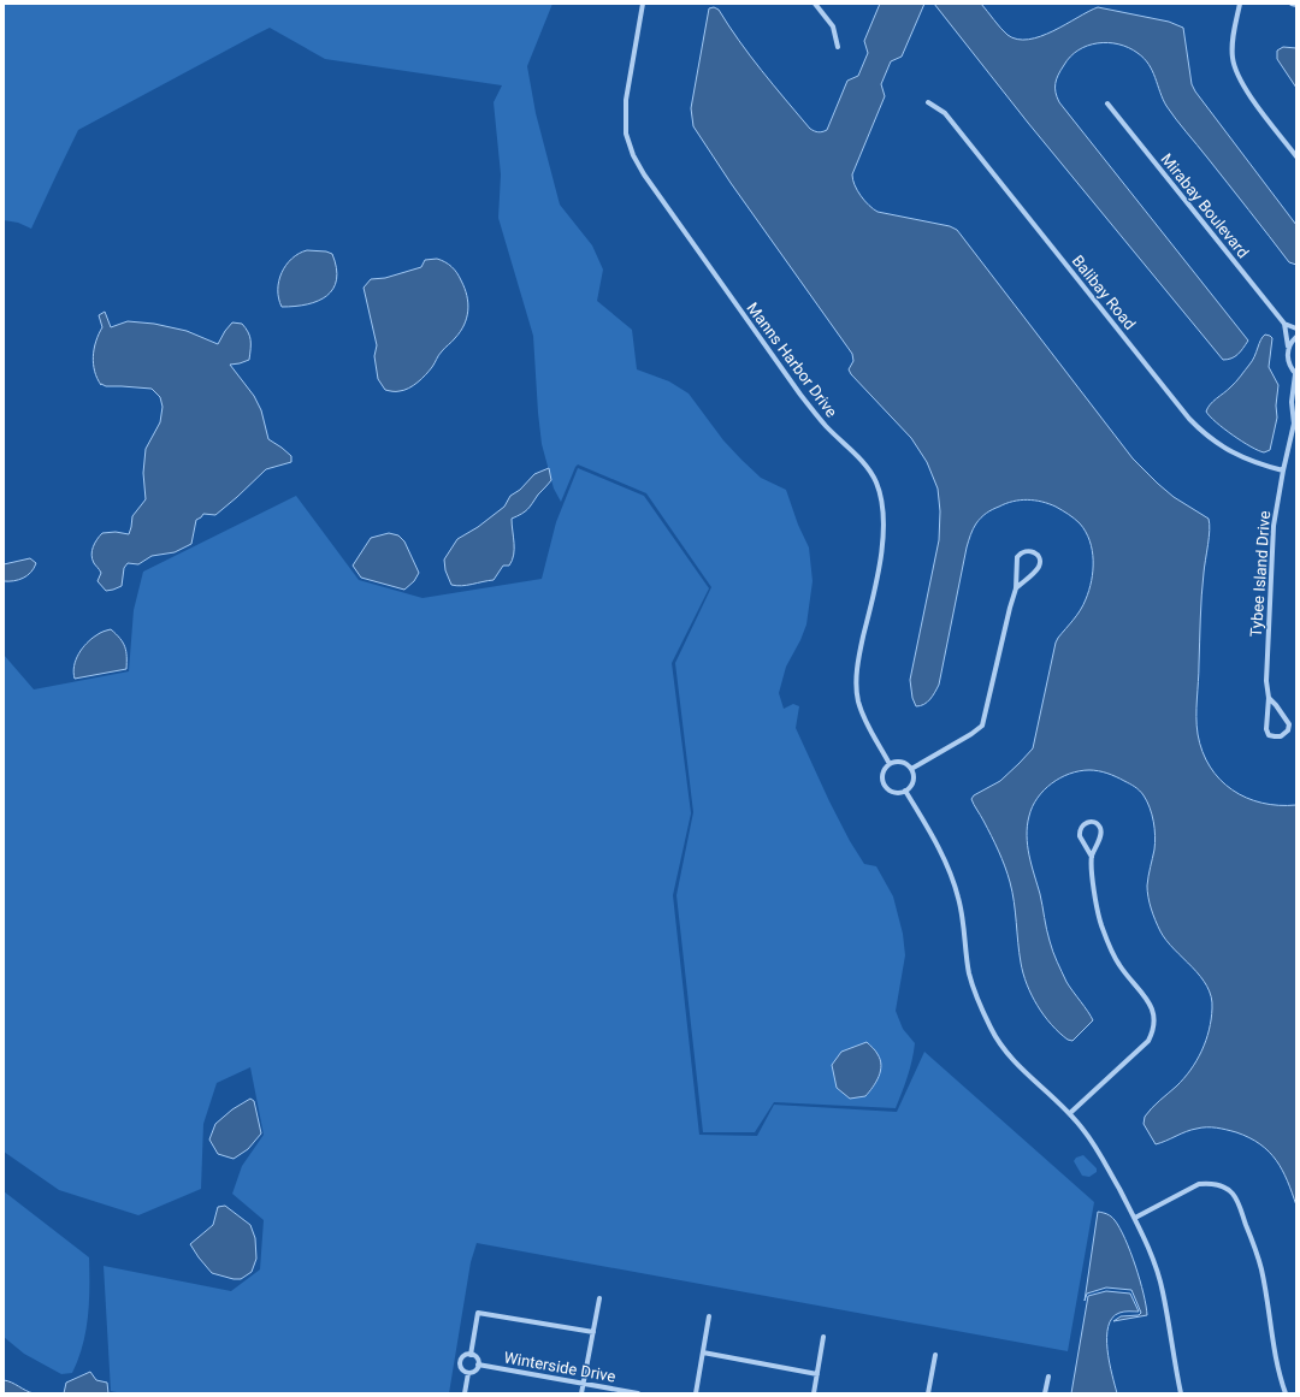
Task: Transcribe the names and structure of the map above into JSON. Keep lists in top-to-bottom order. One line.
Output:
{"streets":{"street":["Mirabay Boulevard","Balibay Road","Manns Harbor Drive","Tybee Island Drive","Winterside Drive"]},"crossings":[["Balibay Road","Tybee Island Drive"]]}
